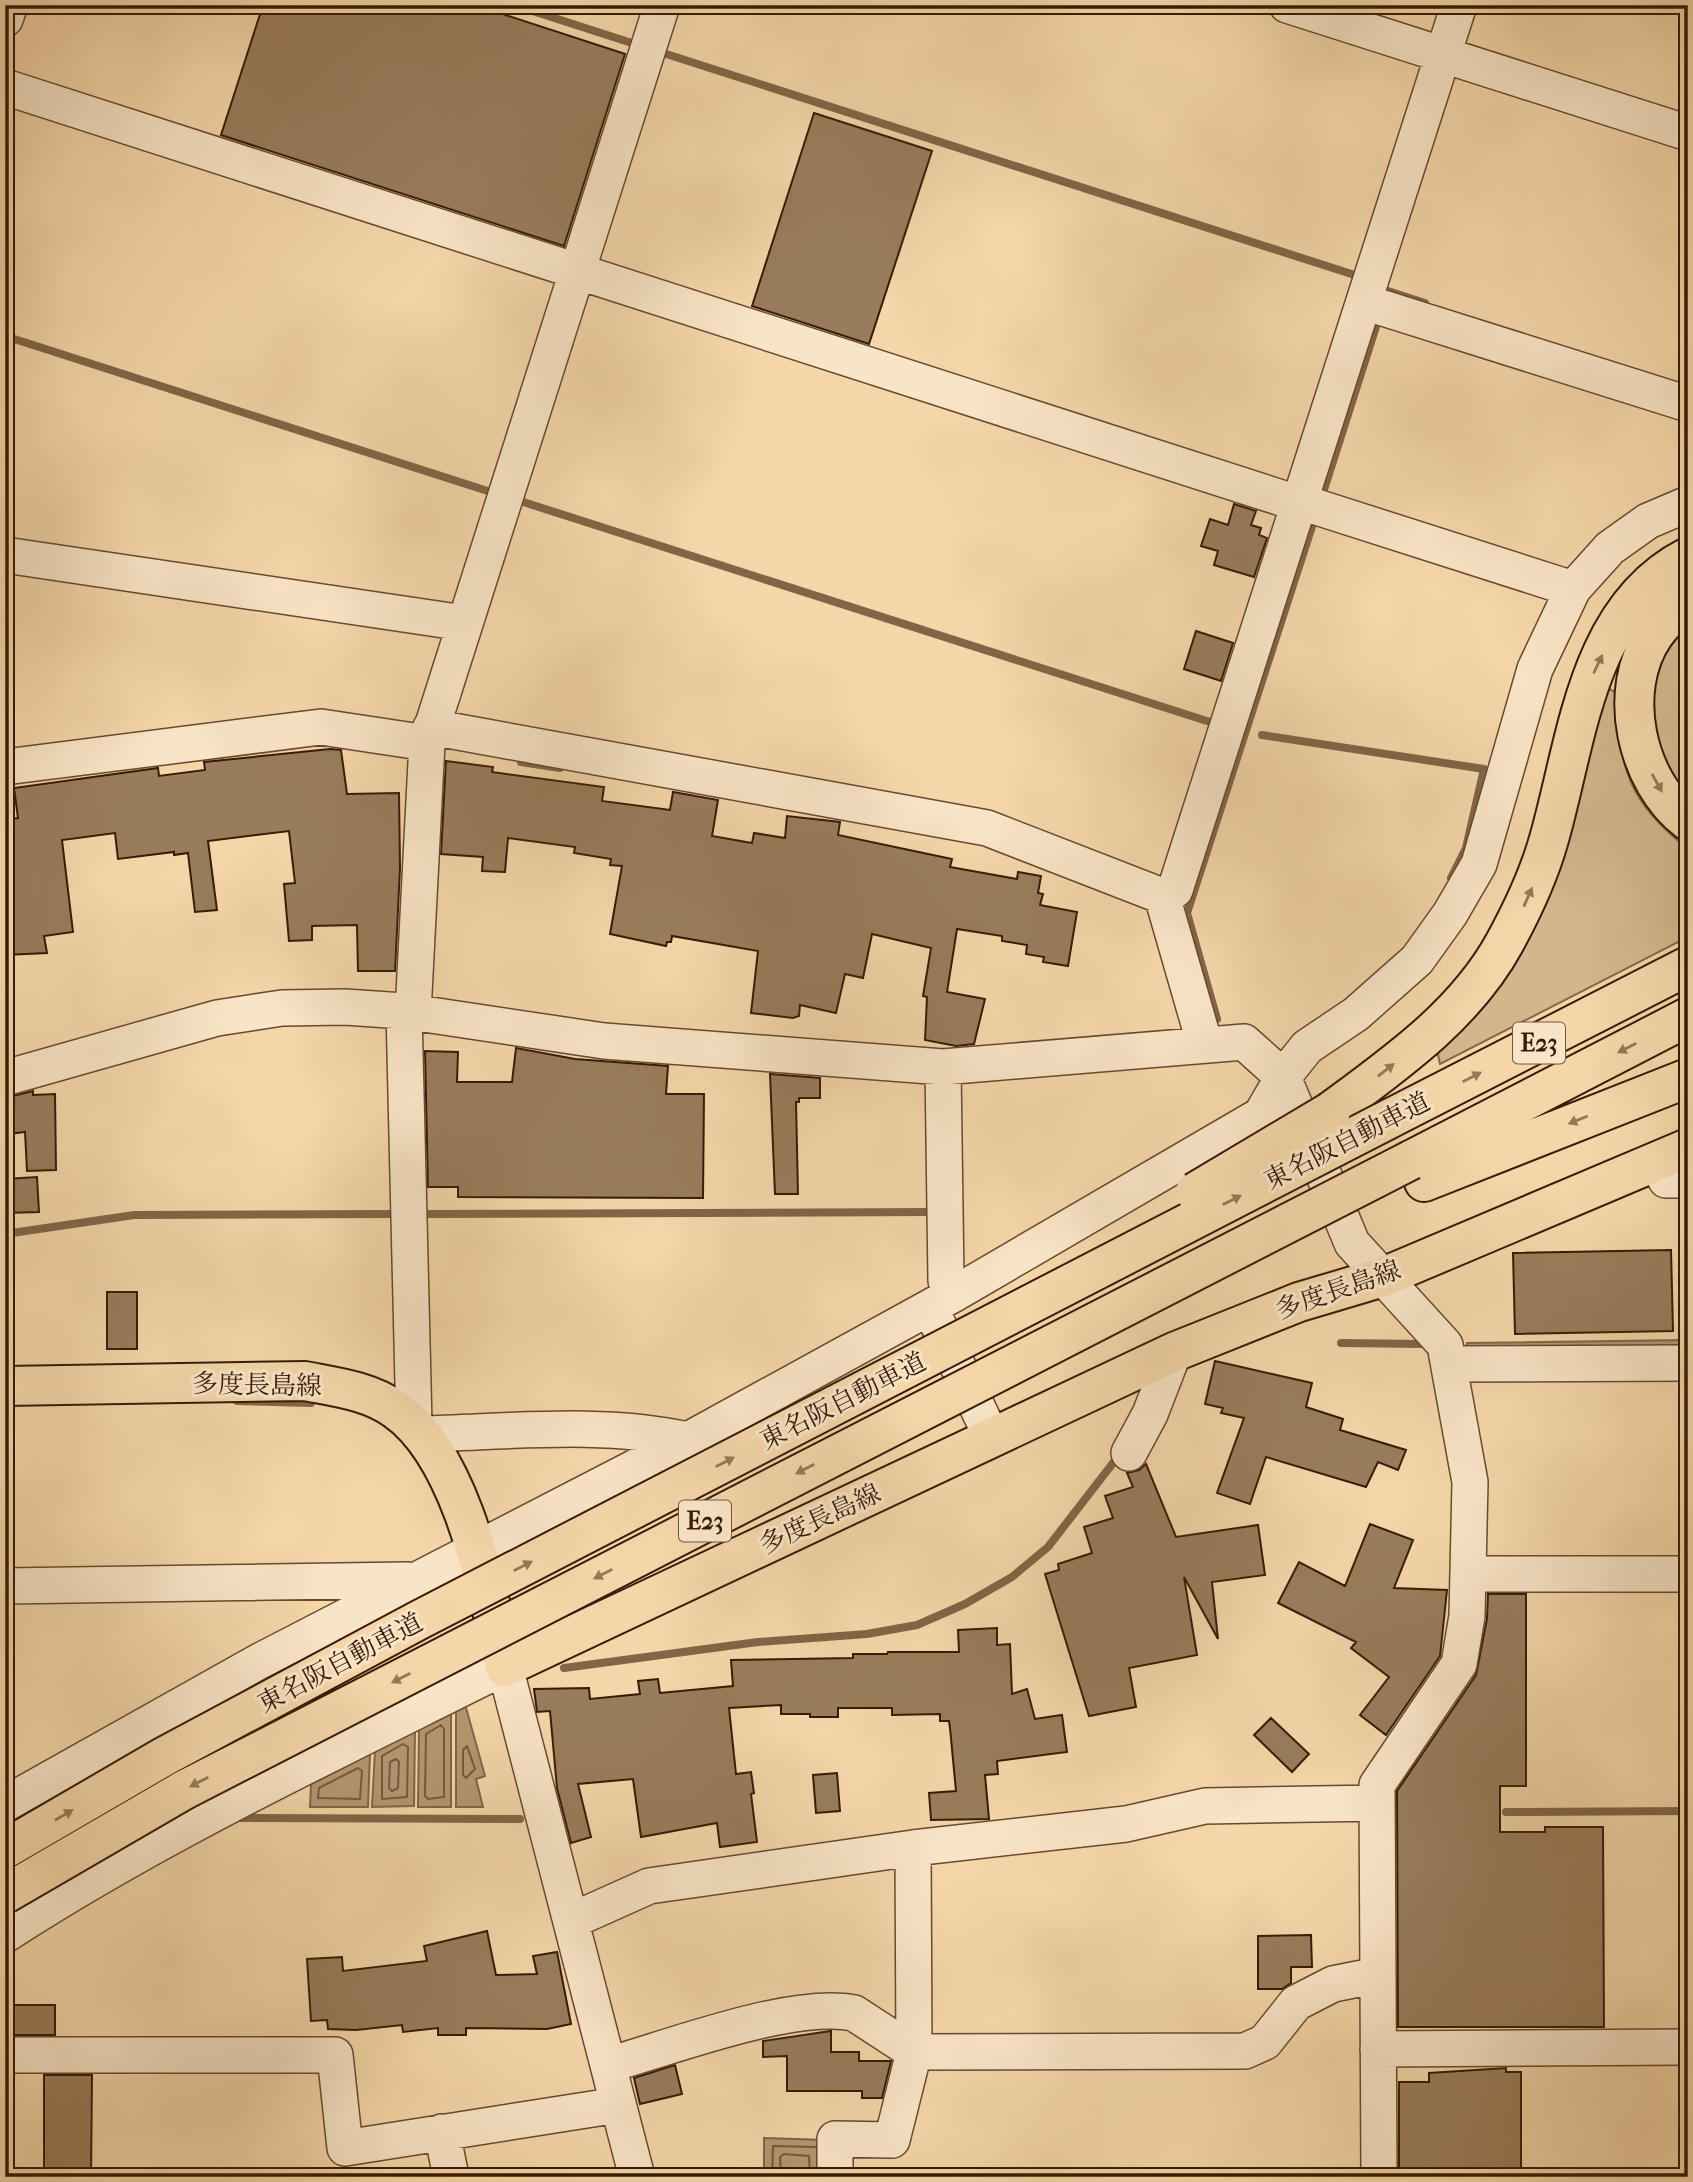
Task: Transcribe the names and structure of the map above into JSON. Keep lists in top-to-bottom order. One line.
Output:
{"streets":{"main road":["E23","東名阪自動車道","多度長島線"]}}
